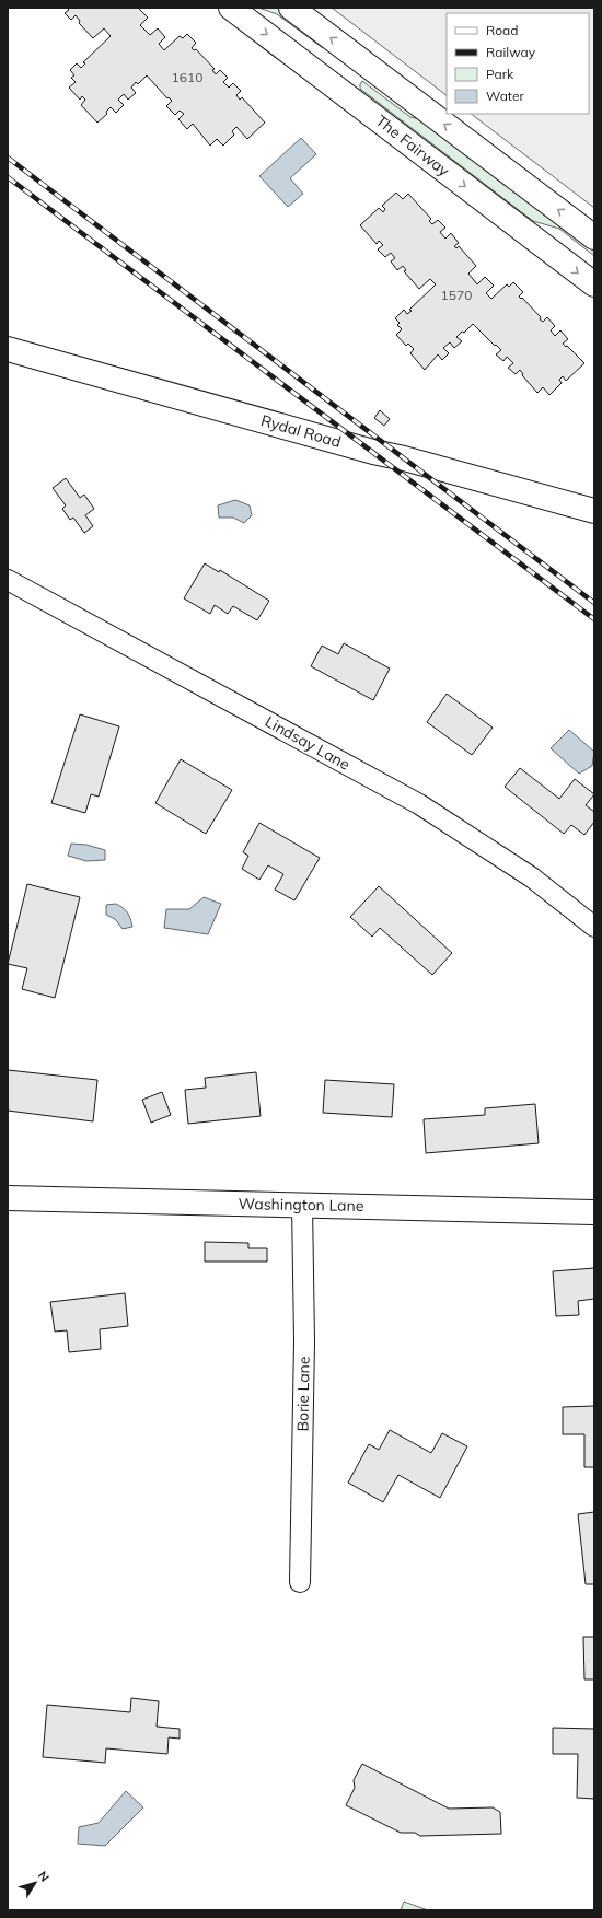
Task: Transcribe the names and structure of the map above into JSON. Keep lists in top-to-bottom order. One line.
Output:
{"streets":{"main road":["The Fairway","Rydal Road","Washington Lane"],"street":["Lindsay Lane","Borie Lane"]},"crossings":[["Washington Lane","Borie Lane"]],"house_numbers":["1610","1570"],"legend":["Road","Railway","Park","Water"],"north":"top right"}
